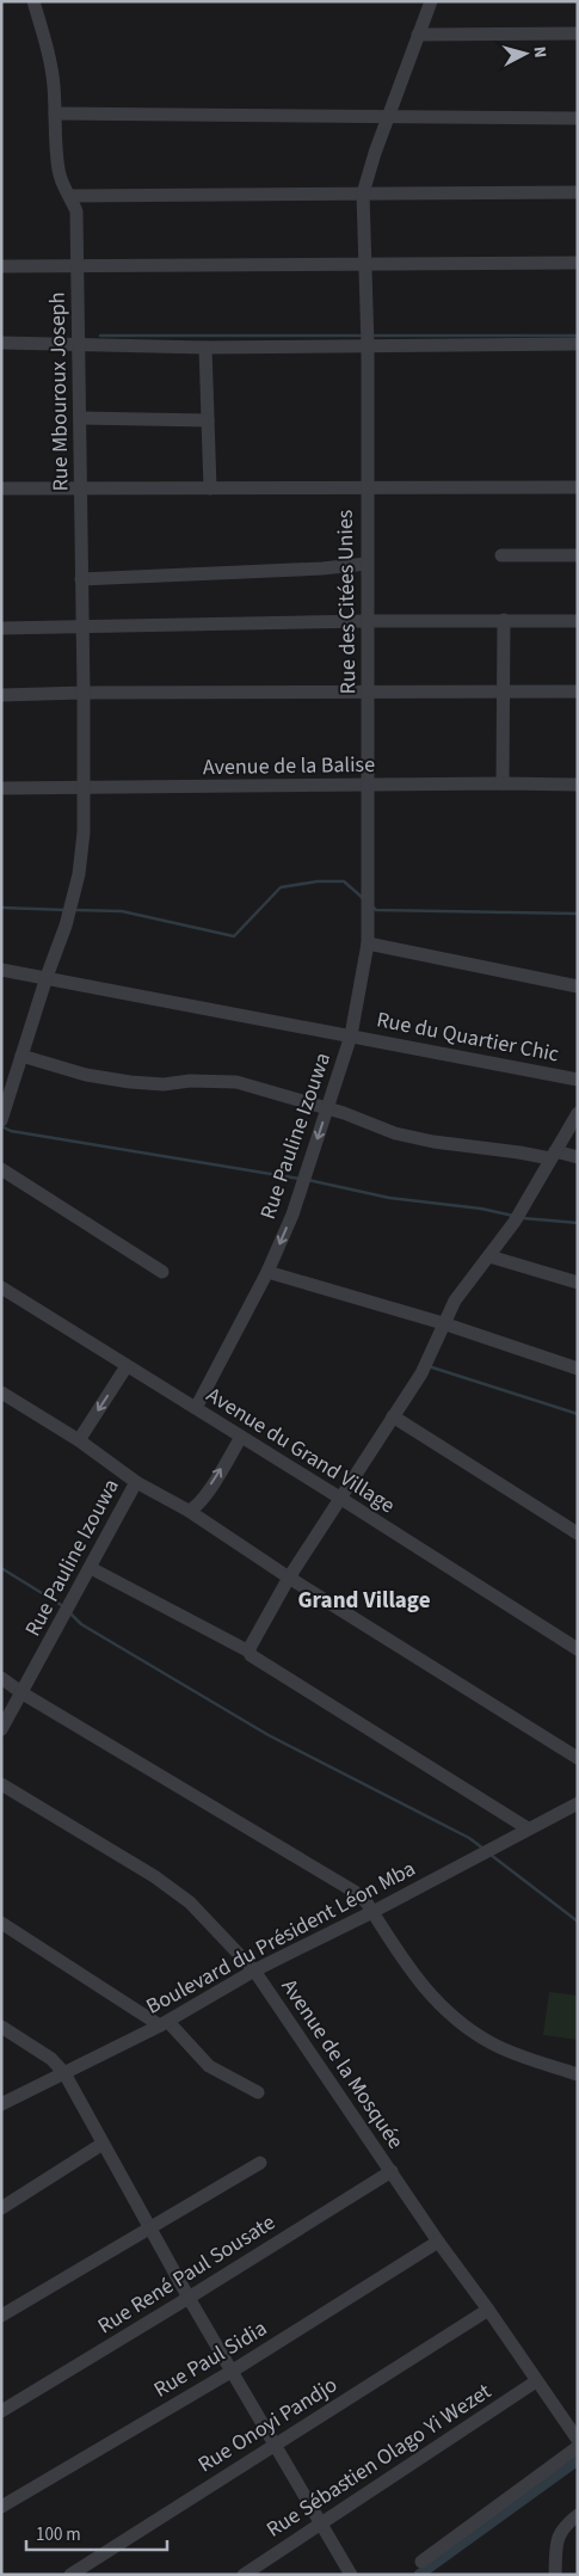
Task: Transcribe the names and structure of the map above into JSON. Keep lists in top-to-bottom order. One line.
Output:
{"streets":{"street":["Rue Mbouroux Joseph","Rue des Citées Unies","Avenue de la Balise","Rue du Quartier Chic","Rue Pauline Izouwa","Avenue du Grand Village","Boulevard du Président Léon Mba","Avenue de la Mosquée","Rue René Paul Sousate","Rue Paul Sidia","Rue Onoyi Pandjo","Rue Sébastien Olago Yi Wezet"]},"crossings":[["Rue Mbouroux Joseph","Avenue de la Balise"],["Rue Mbouroux Joseph","Rue du Quartier Chic"],["Rue des Citées Unies","Avenue de la Balise"],["Rue des Citées Unies","Rue Pauline Izouwa"],["Rue du Quartier Chic","Rue Pauline Izouwa"],["Rue Pauline Izouwa","Avenue du Grand Village"],["Boulevard du Président Léon Mba","Avenue de la Mosquée"],["Avenue de la Mosquée","Rue René Paul Sousate"],["Avenue de la Mosquée","Rue Paul Sidia"],["Avenue de la Mosquée","Rue Onoyi Pandjo"],["Avenue de la Mosquée","Rue Sébastien Olago Yi Wezet"]],"districts":["Grand Village"],"scale_bar":"100 m","north":"right"}
